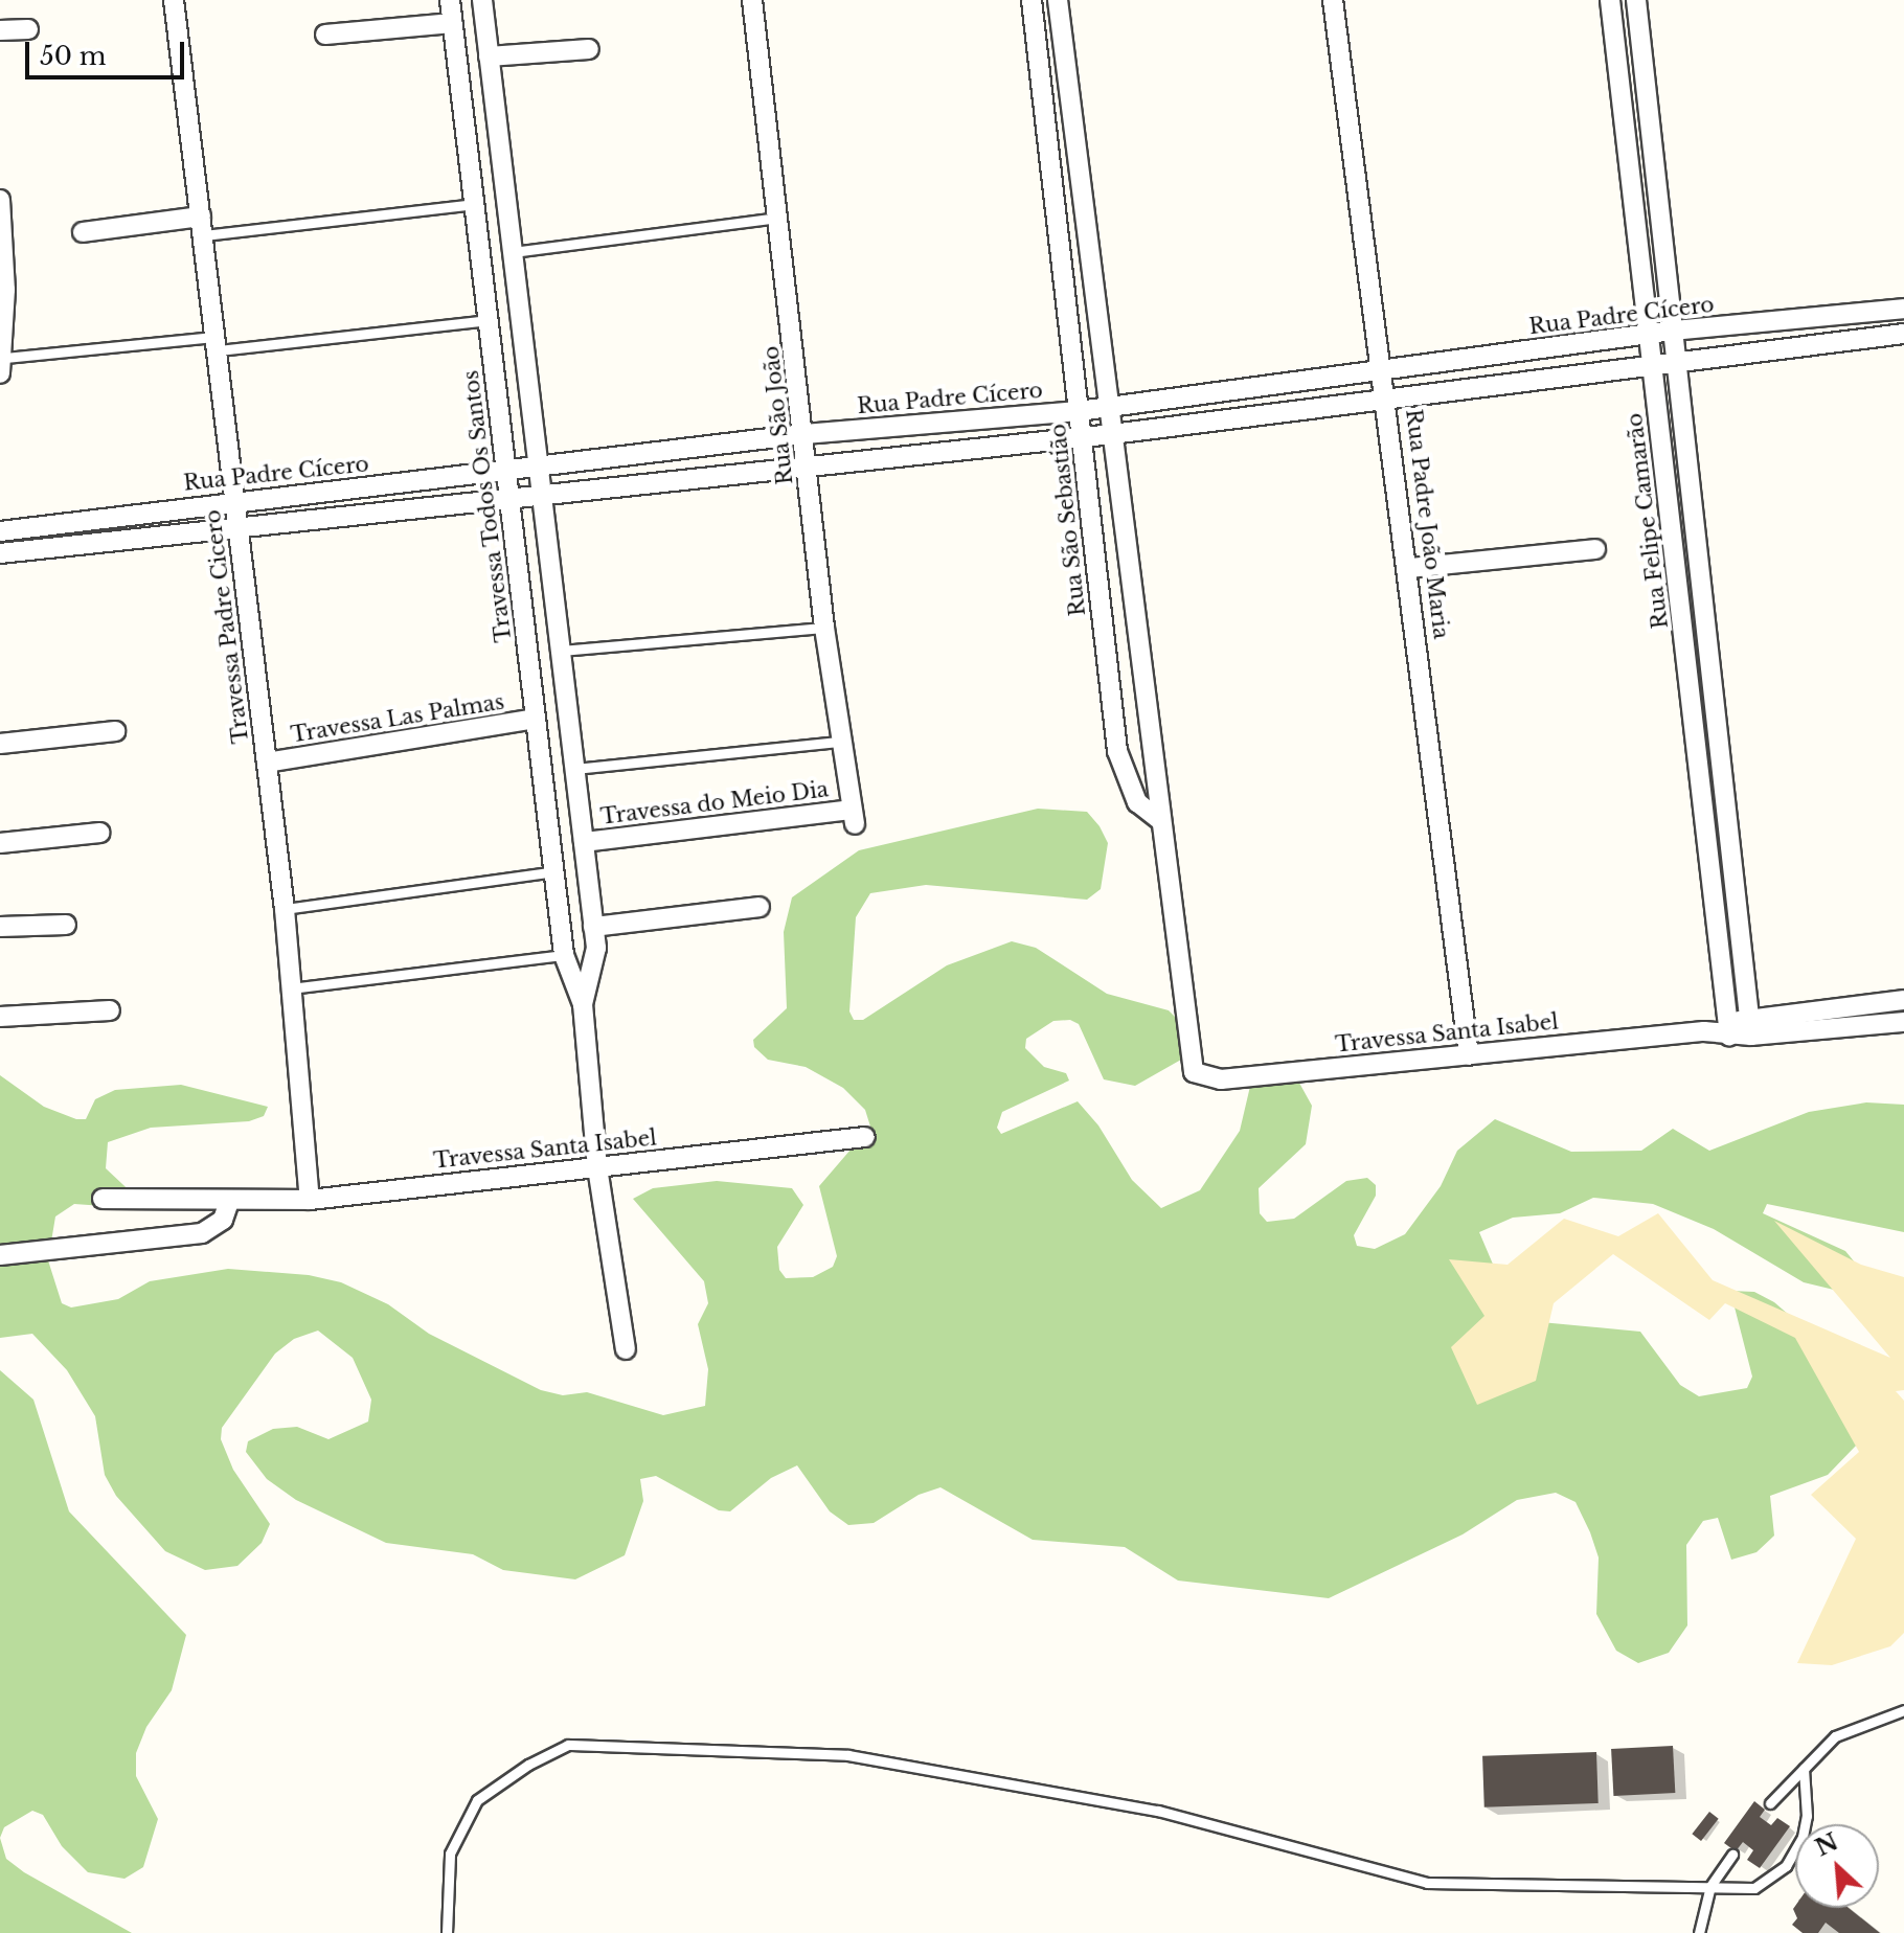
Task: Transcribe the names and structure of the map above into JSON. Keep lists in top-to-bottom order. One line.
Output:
{"streets":{"street":["Rua Padre Cícero","Rua São João","Travessa Todos Os Santos","Rua São Sebastião","Rua Felipe Camarão","Rua Padre João Maria","Travessa Padre Cicero","Travessa Las Palmas","Travessa do Meio Dia","Travessa Santa Isabel"]},"crossings":[["Rua Padre Cícero","Rua São João"],["Rua Padre Cícero","Travessa Todos Os Santos"],["Rua Padre Cícero","Rua São Sebastião"],["Rua Padre Cícero","Rua Felipe Camarão"],["Rua Padre Cícero","Rua Padre João Maria"],["Rua Padre Cícero","Travessa Padre Cicero"],["Rua São João","Travessa do Meio Dia"],["Travessa Todos Os Santos","Travessa Las Palmas"],["Travessa Todos Os Santos","Travessa do Meio Dia"],["Travessa Todos Os Santos","Travessa Santa Isabel"],["Rua São Sebastião","Travessa Santa Isabel"],["Rua Felipe Camarão","Travessa Santa Isabel"],["Rua Padre João Maria","Travessa Santa Isabel"],["Travessa Padre Cicero","Travessa Las Palmas"],["Travessa Padre Cicero","Travessa Santa Isabel"]],"scale_bar":"50 m","north":"top left"}
